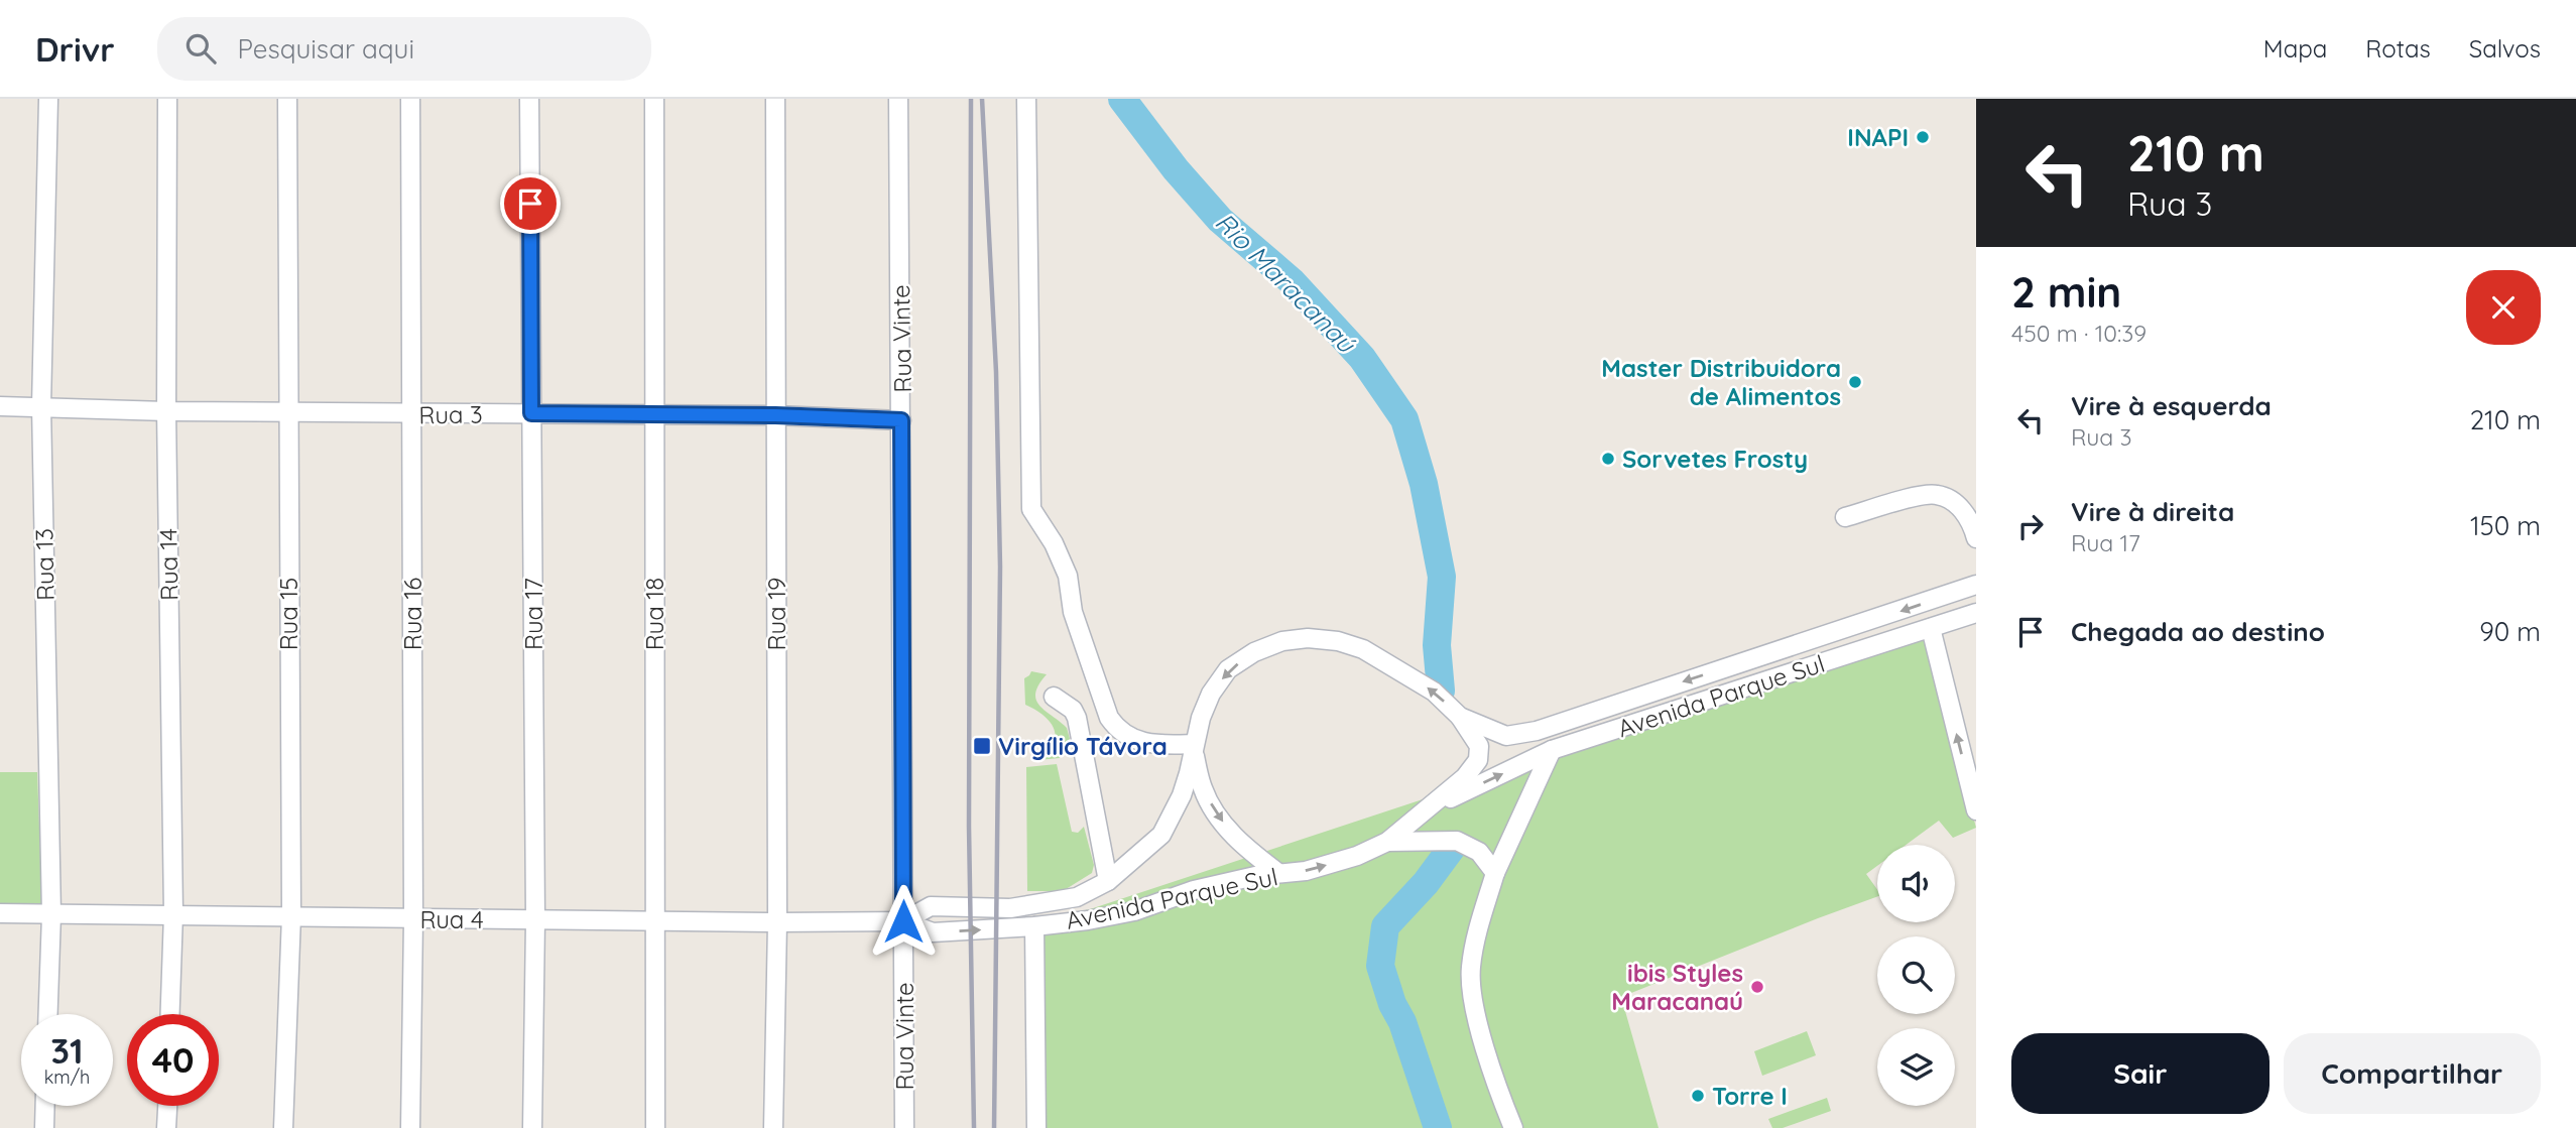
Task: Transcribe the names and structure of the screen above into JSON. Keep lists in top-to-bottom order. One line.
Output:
{"streets":{"street":["Rua Vinte","Rua 3","Rua 13","Rua 14","Rua 15","Rua 16","Rua 17","Rua 18","Rua 19","Avenida Parque Sul","Rua 4"]},"crossings":[["Rua Vinte","Rua 3"],["Rua Vinte","Avenida Parque Sul"],["Rua Vinte","Rua 4"],["Rua 3","Rua 13"],["Rua 3","Rua 14"],["Rua 3","Rua 15"],["Rua 3","Rua 16"],["Rua 3","Rua 17"],["Rua 3","Rua 18"],["Rua 3","Rua 19"],["Rua 13","Rua 4"],["Rua 14","Rua 4"],["Rua 15","Rua 4"],["Rua 16","Rua 4"],["Rua 17","Rua 4"],["Rua 18","Rua 4"],["Rua 19","Rua 4"],["Avenida Parque Sul","Rua 4"]],"water":["Rio Maracanaú"],"places":{"other":["INAPI","Master Distribuidora de Alimentos","Sorvetes Frosty","ibis Styles Maracanaú","Torre I"],"transit":["Virgílio Távora"]},"page":{"header":"Drivr","search":"Pesquisar aqui","nav":["Mapa","Rotas","Salvos"],"turn":["210 m","Rua 3"],"heading":["2 min","450 m · 10:39"],"list":[{"name":"Vire à esquerda","note":"Rua 3","value":"210 m"},{"name":"Vire à direita","note":"Rua 17","value":"150 m"},{"name":"Chegada ao destino","value":"90 m"}],"speed":"31 km/h","limit":"40","buttons":["Sair","Compartilhar"]}}
